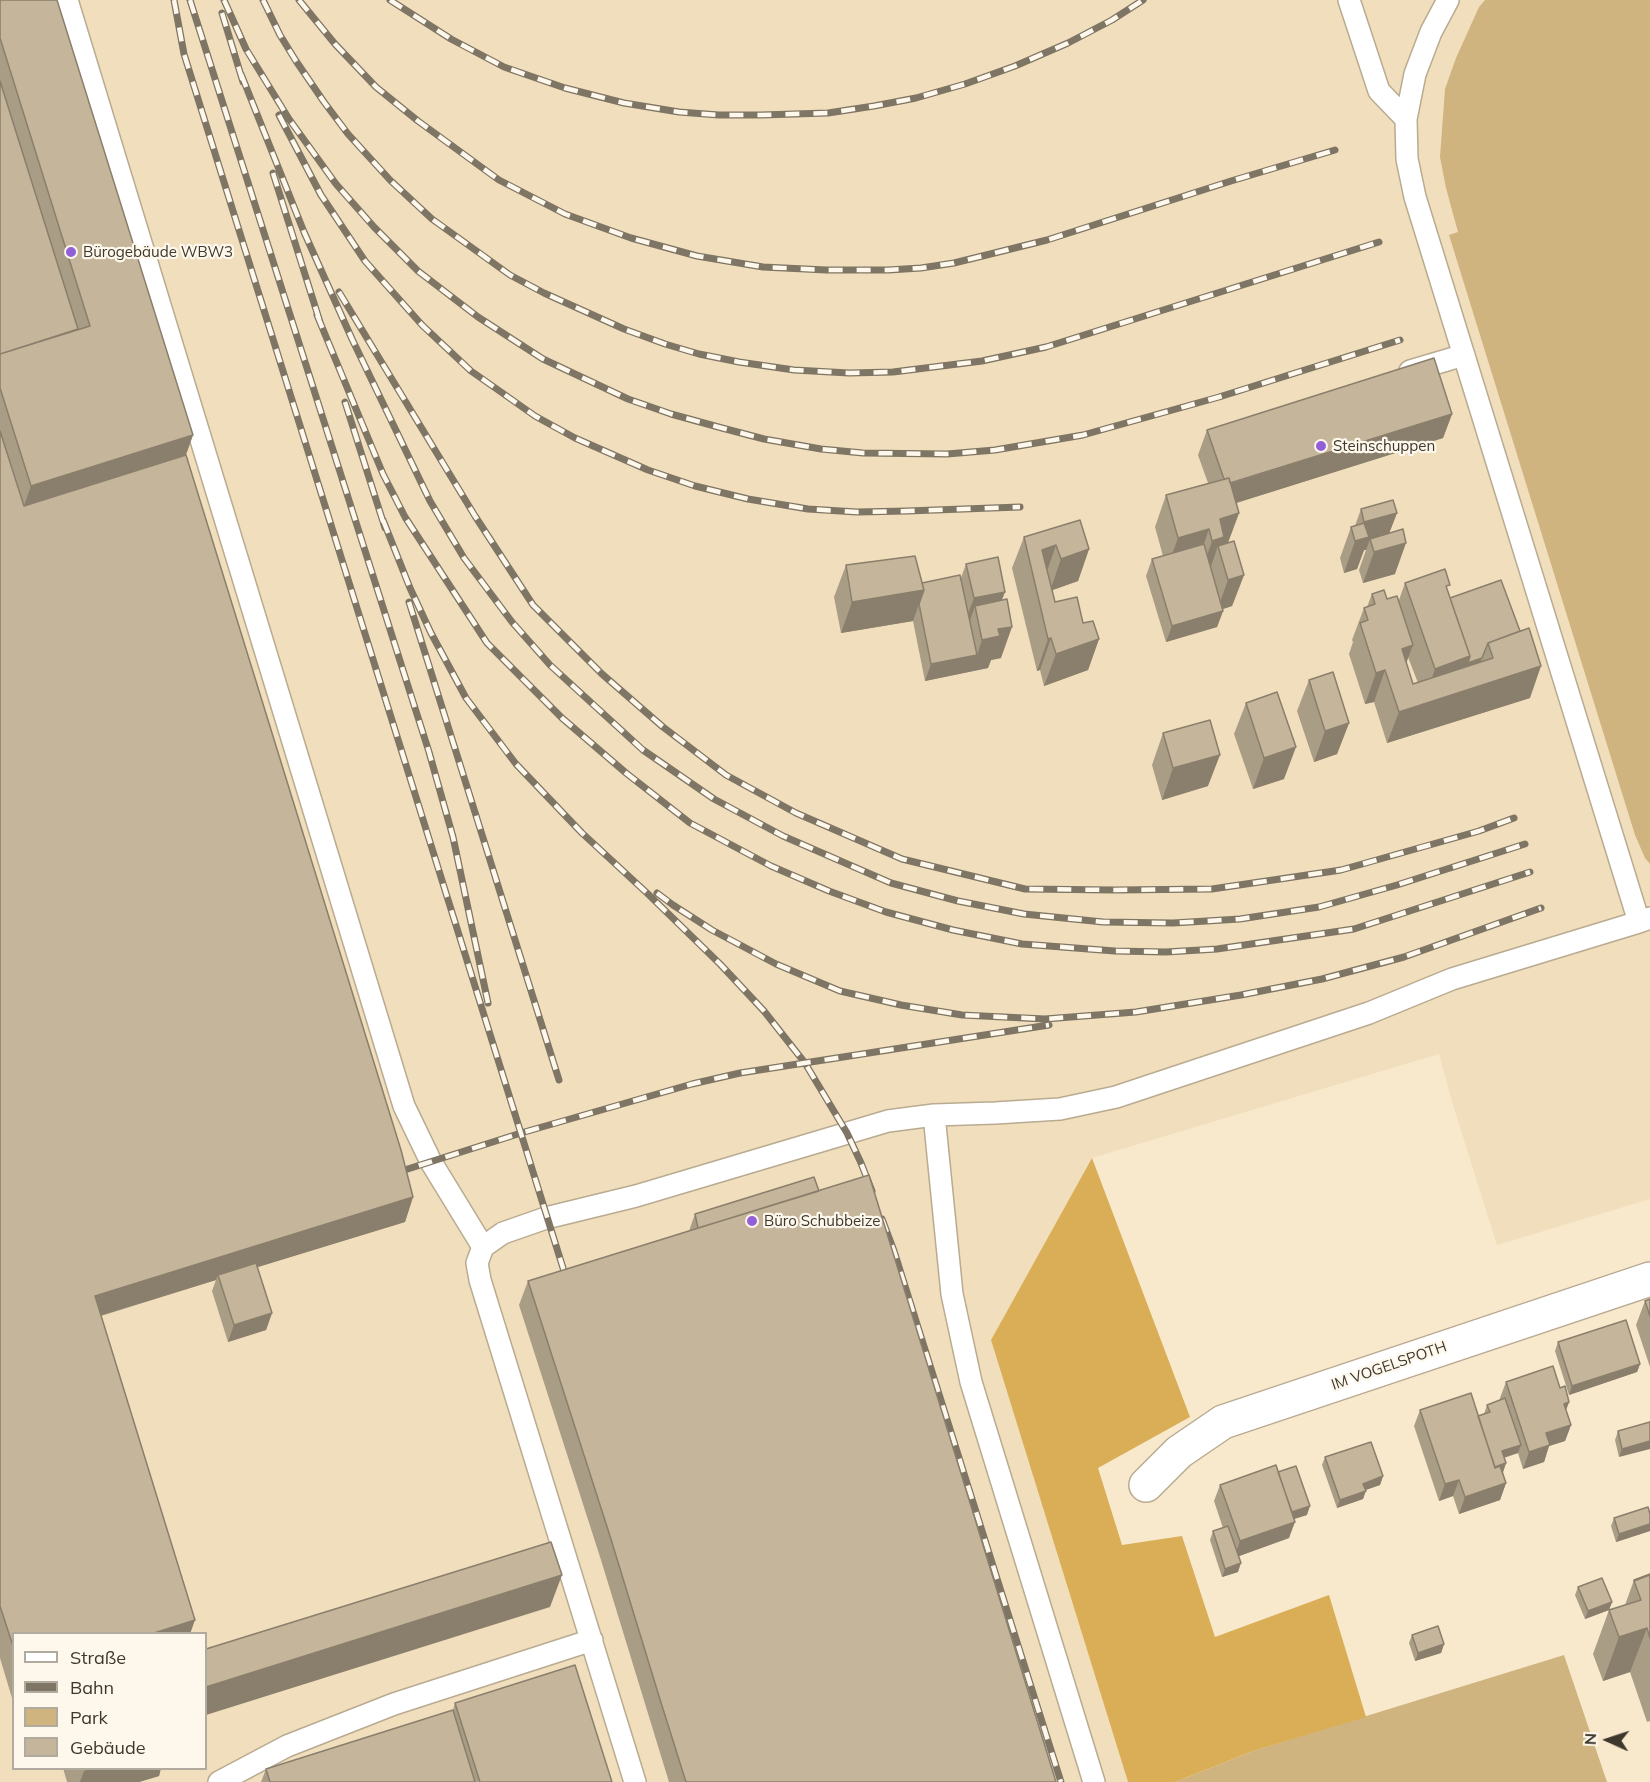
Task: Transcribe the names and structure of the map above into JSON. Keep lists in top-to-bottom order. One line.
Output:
{"streets":{"street":["IM VOGELSPOTH"]},"places":["Bürogebäude WBW3","Steinschuppen","Büro Schubbeize"],"legend":["Straße","Bahn","Park","Gebäude"],"north":"left"}
